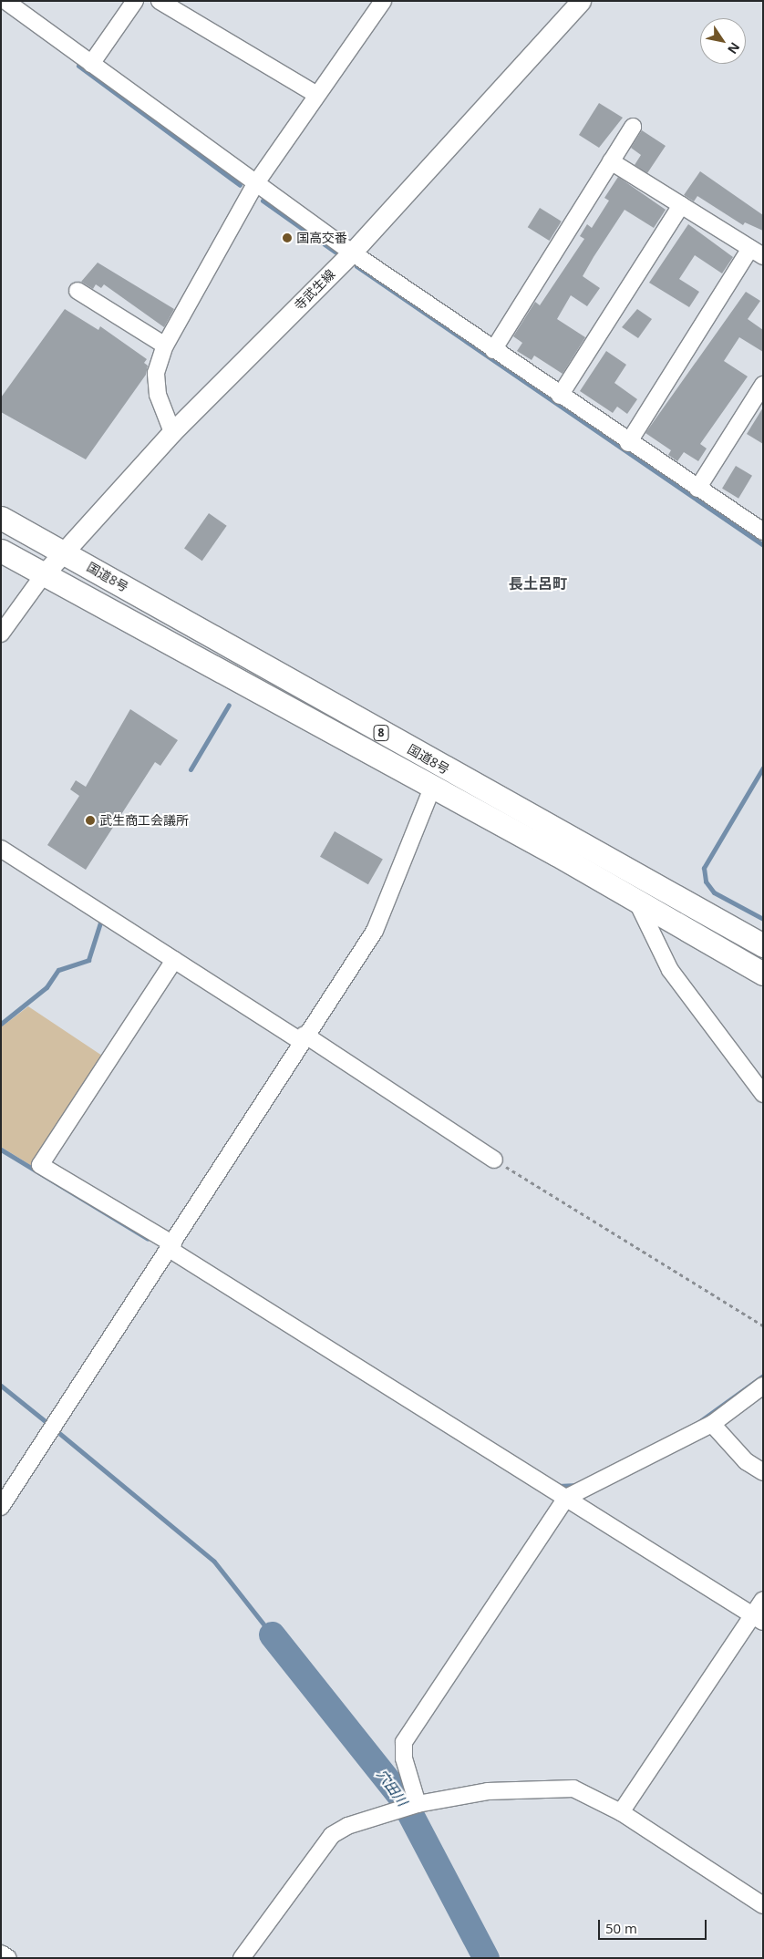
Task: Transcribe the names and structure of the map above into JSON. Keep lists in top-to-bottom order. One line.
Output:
{"streets":{"highway":["国道8号","8"],"main road":["寺武生線"]},"crossings":[["寺武生線","国道8号"]],"districts":["長土呂町"],"water":["穴田川"],"places":["国高交番","武生商工会議所"],"scale_bar":"50 m","north":"bottom right"}
